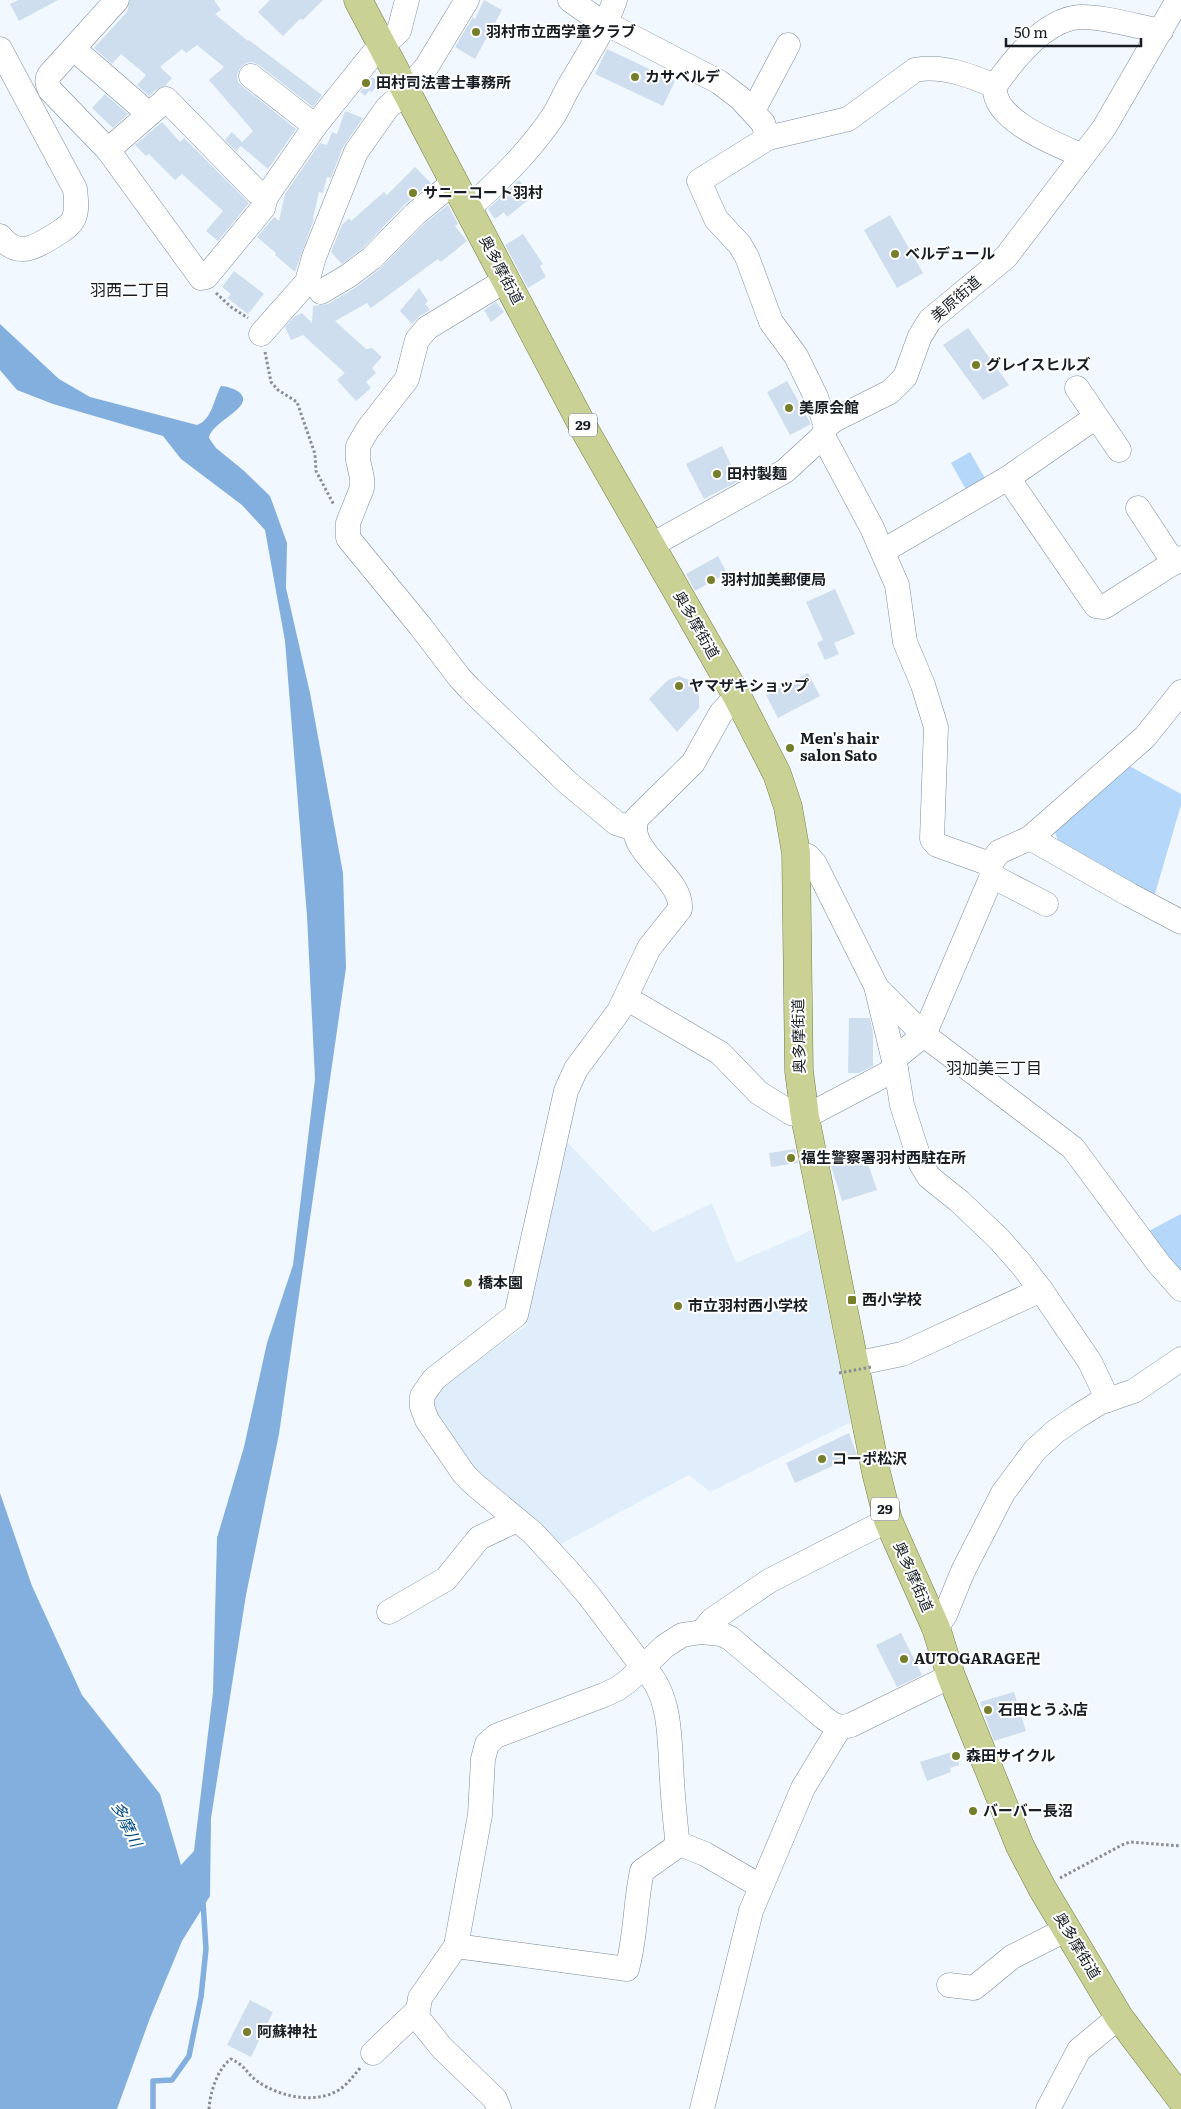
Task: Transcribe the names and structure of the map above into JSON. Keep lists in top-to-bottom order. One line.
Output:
{"streets":{"main road":["奥多摩街道","29"],"street":["美原街道"]},"crossings":[["奥多摩街道","美原街道"]],"districts":["羽西二丁目","羽加美三丁目"],"water":["多摩川"],"places":{"other":["羽村市立西学童クラブ","カサベルデ","田村司法書士事務所","サニーコート羽村","ベルデュール","グレイスヒルズ","美原会館","田村製麺","羽村加美郵便局","ヤマザキショップ","Men's hair salon Sato","福生警察署羽村西駐在所","橋本園","市立羽村西小学校","コーポ松沢","AUTOGARAGE卍","石田とうふ店","森田サイクル","バーバー長沼","阿蘇神社"],"transit":["西小学校"]},"scale_bar":"50 m"}
